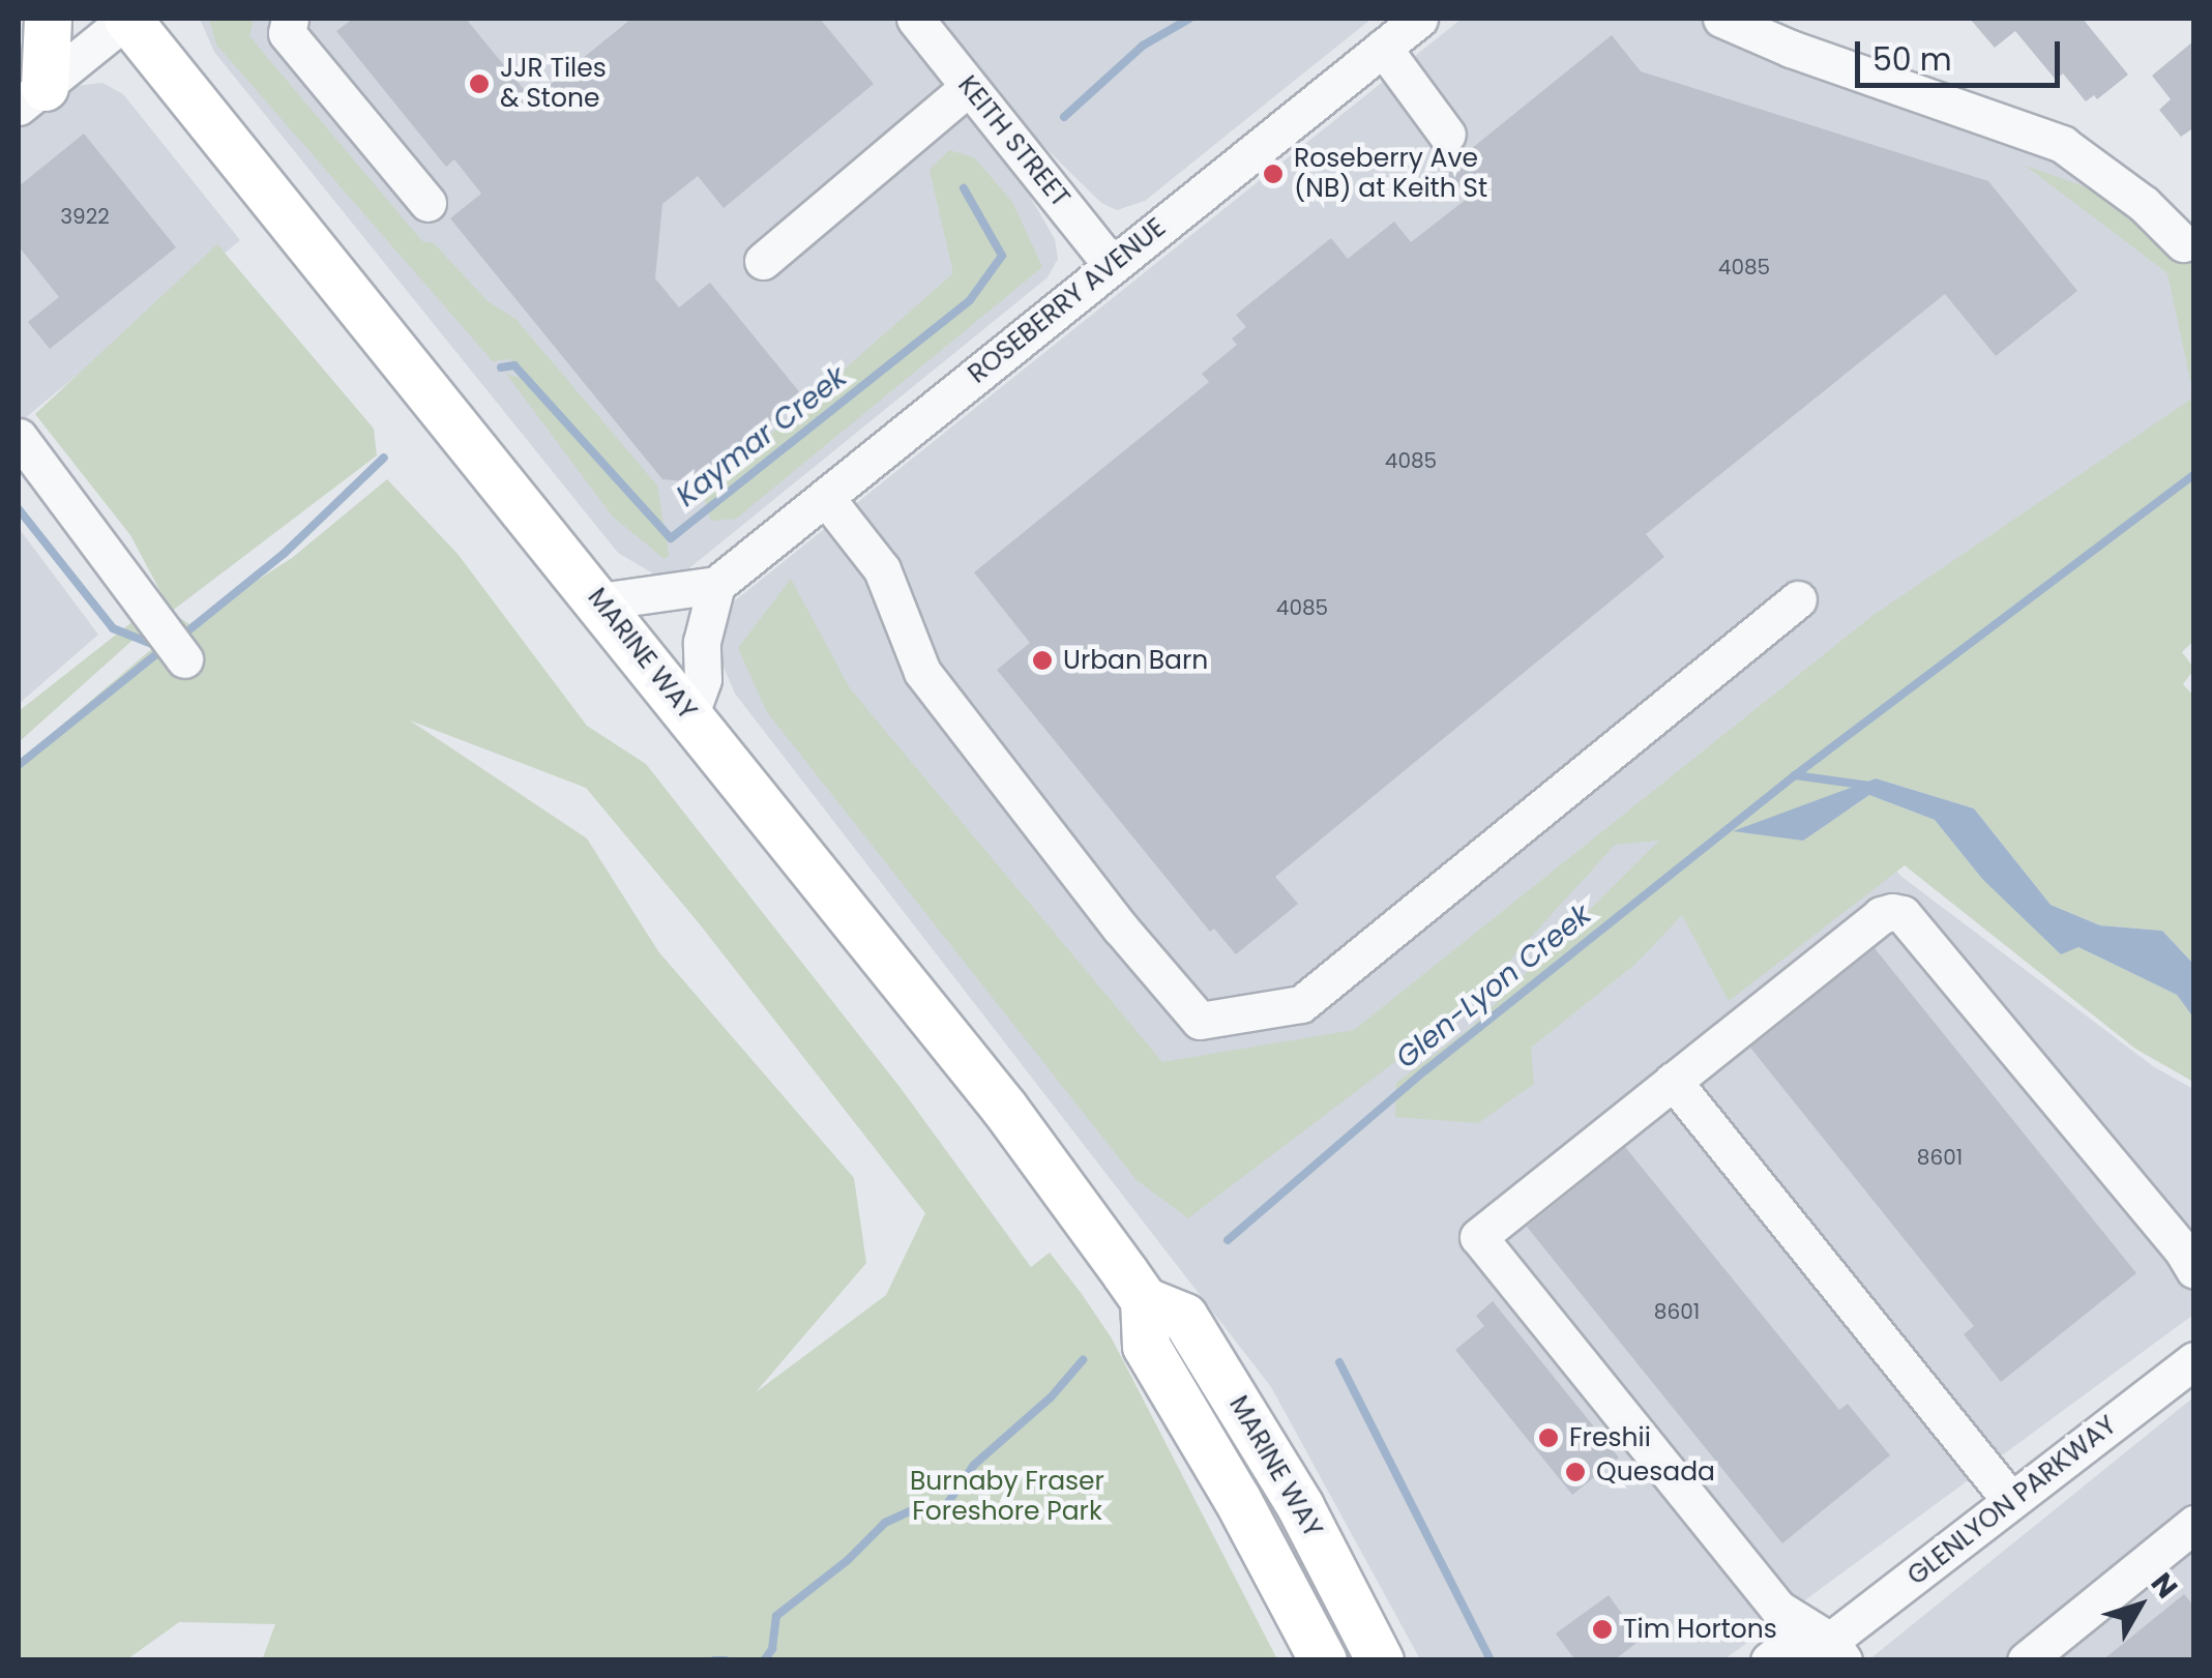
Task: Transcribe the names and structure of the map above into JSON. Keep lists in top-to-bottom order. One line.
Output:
{"streets":{"main road":["MARINE WAY"],"street":["KEITH STREET","ROSEBERRY AVENUE","GLENLYON PARKWAY"]},"crossings":[["KEITH STREET","ROSEBERRY AVENUE"]],"water":["Kaymar Creek","Glen-Lyon Creek"],"parks":["Burnaby Fraser Foreshore Park"],"places":["JJR Tiles & Stone","Roseberry Ave (NB) at Keith St","Urban Barn","Freshii","Quesada","Tim Hortons"],"house_numbers":["3922","4085","4085","4085","8601","8601"],"scale_bar":"50 m","north":"top right"}
